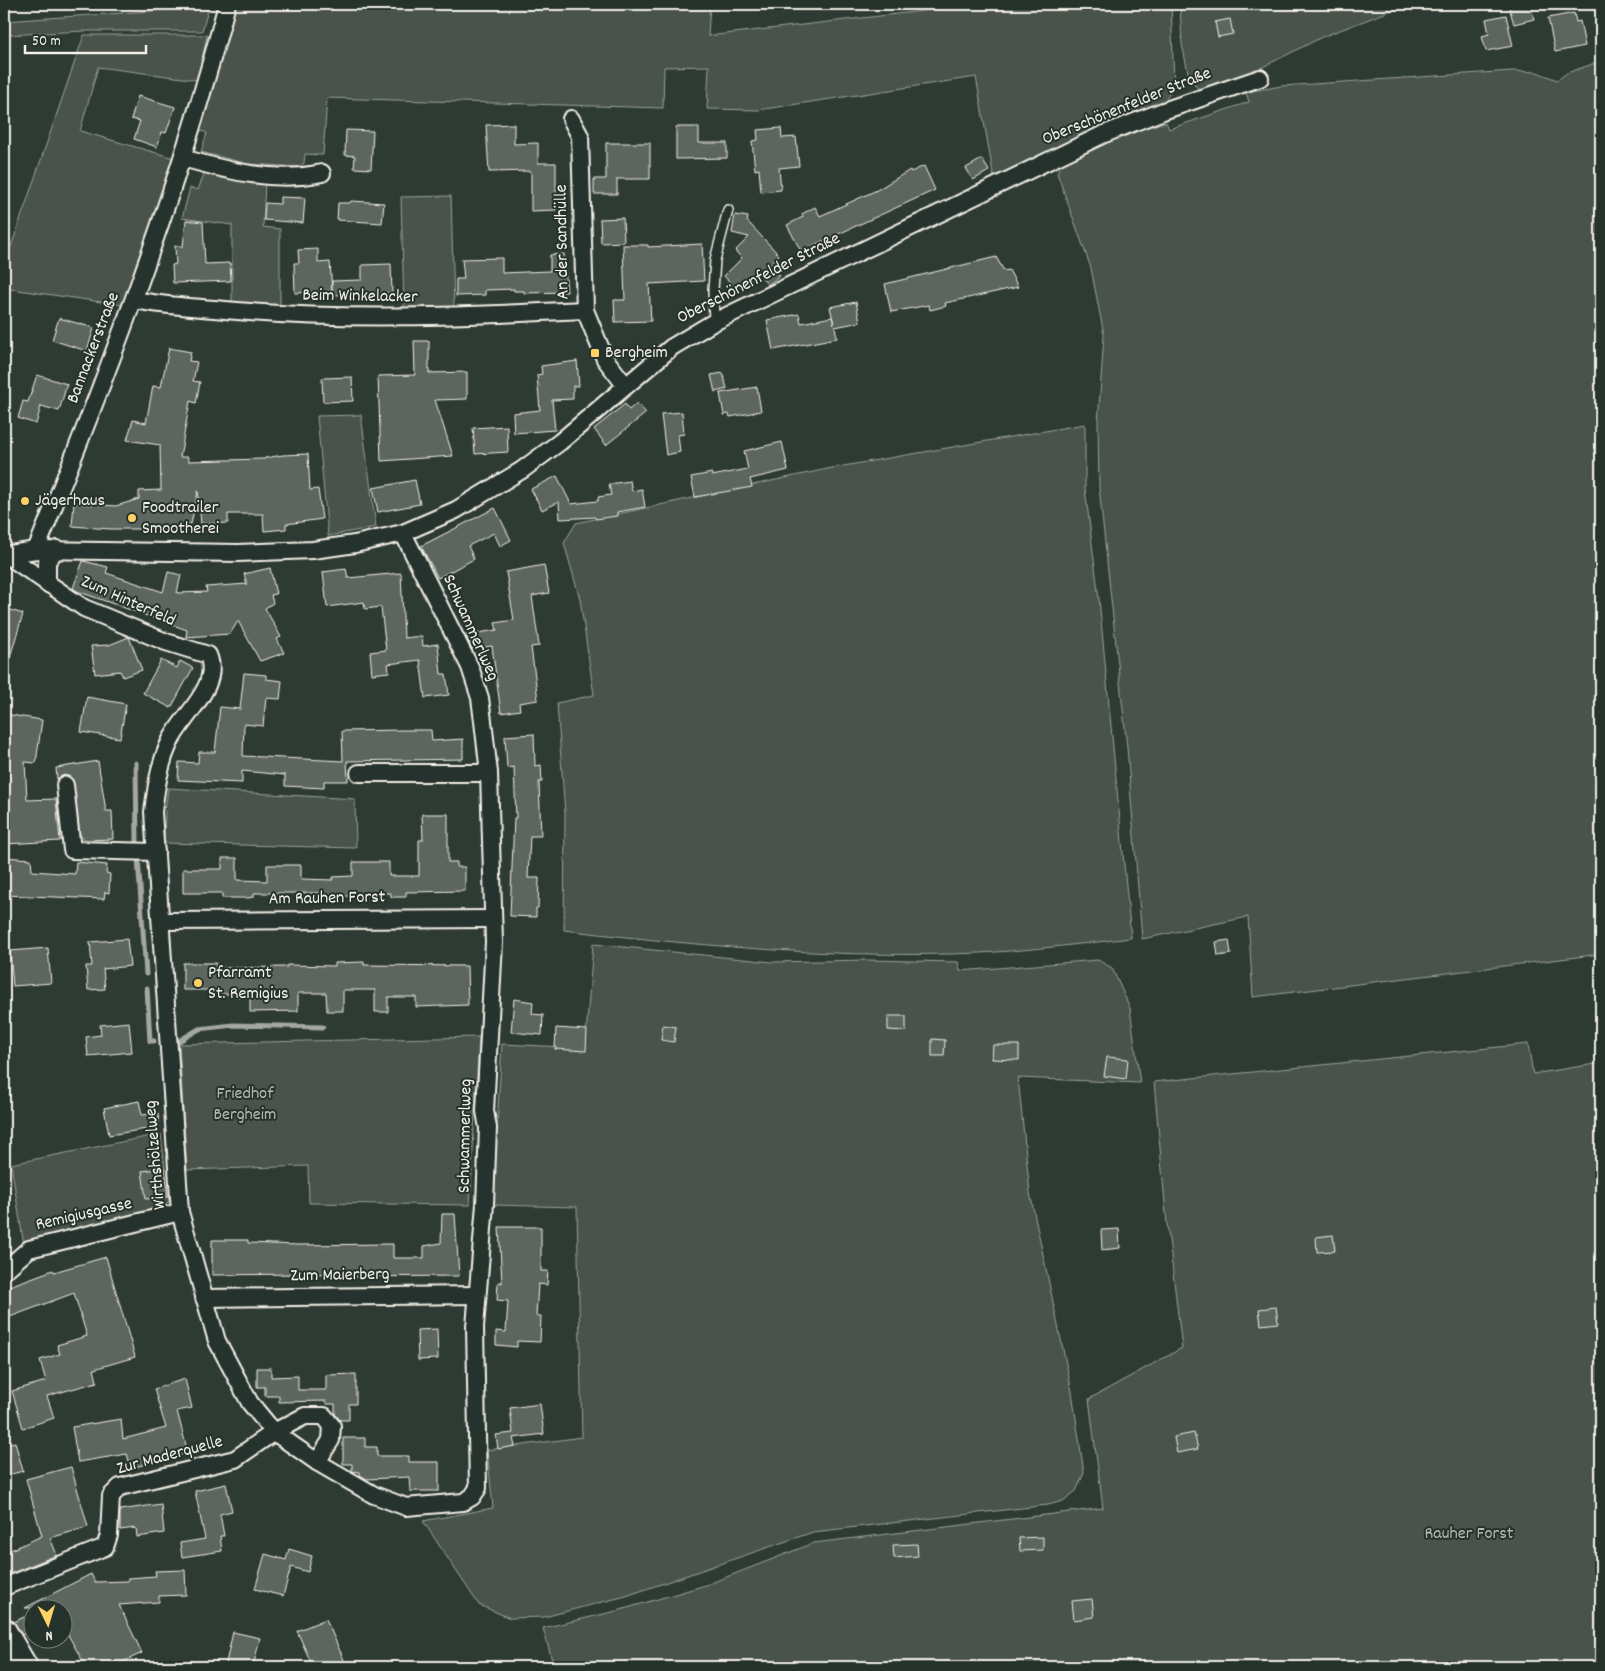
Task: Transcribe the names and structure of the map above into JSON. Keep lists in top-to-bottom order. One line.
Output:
{"streets":{"street":["Oberschönenfelder Straße","An der Sandhülle","Beim Winkelacker","Bannackerstraße","Zum Hinterfeld","Schwammerlweg","Am Rauhen Forst","Wirthshölzelweg","Remigiusgasse","Zum Maierberg","Zur Maderquelle"]},"crossings":[["Oberschönenfelder Straße","An der Sandhülle"],["Oberschönenfelder Straße","Bannackerstraße"],["Oberschönenfelder Straße","Zum Hinterfeld"],["Oberschönenfelder Straße","Schwammerlweg"],["An der Sandhülle","Beim Winkelacker"],["Beim Winkelacker","Bannackerstraße"],["Zum Hinterfeld","Wirthshölzelweg"],["Schwammerlweg","Am Rauhen Forst"],["Schwammerlweg","Zum Maierberg"],["Schwammerlweg","Zur Maderquelle"],["Am Rauhen Forst","Wirthshölzelweg"],["Wirthshölzelweg","Remigiusgasse"],["Wirthshölzelweg","Zum Maierberg"],["Wirthshölzelweg","Zur Maderquelle"]],"parks":["Friedhof Bergheim","Rauher Forst"],"places":{"transit":["Bergheim"],"other":["Jägerhaus","Foodtrailer Smootherei","Pfarramt St. Remigius"]},"scale_bar":"50 m","north":"bottom"}
